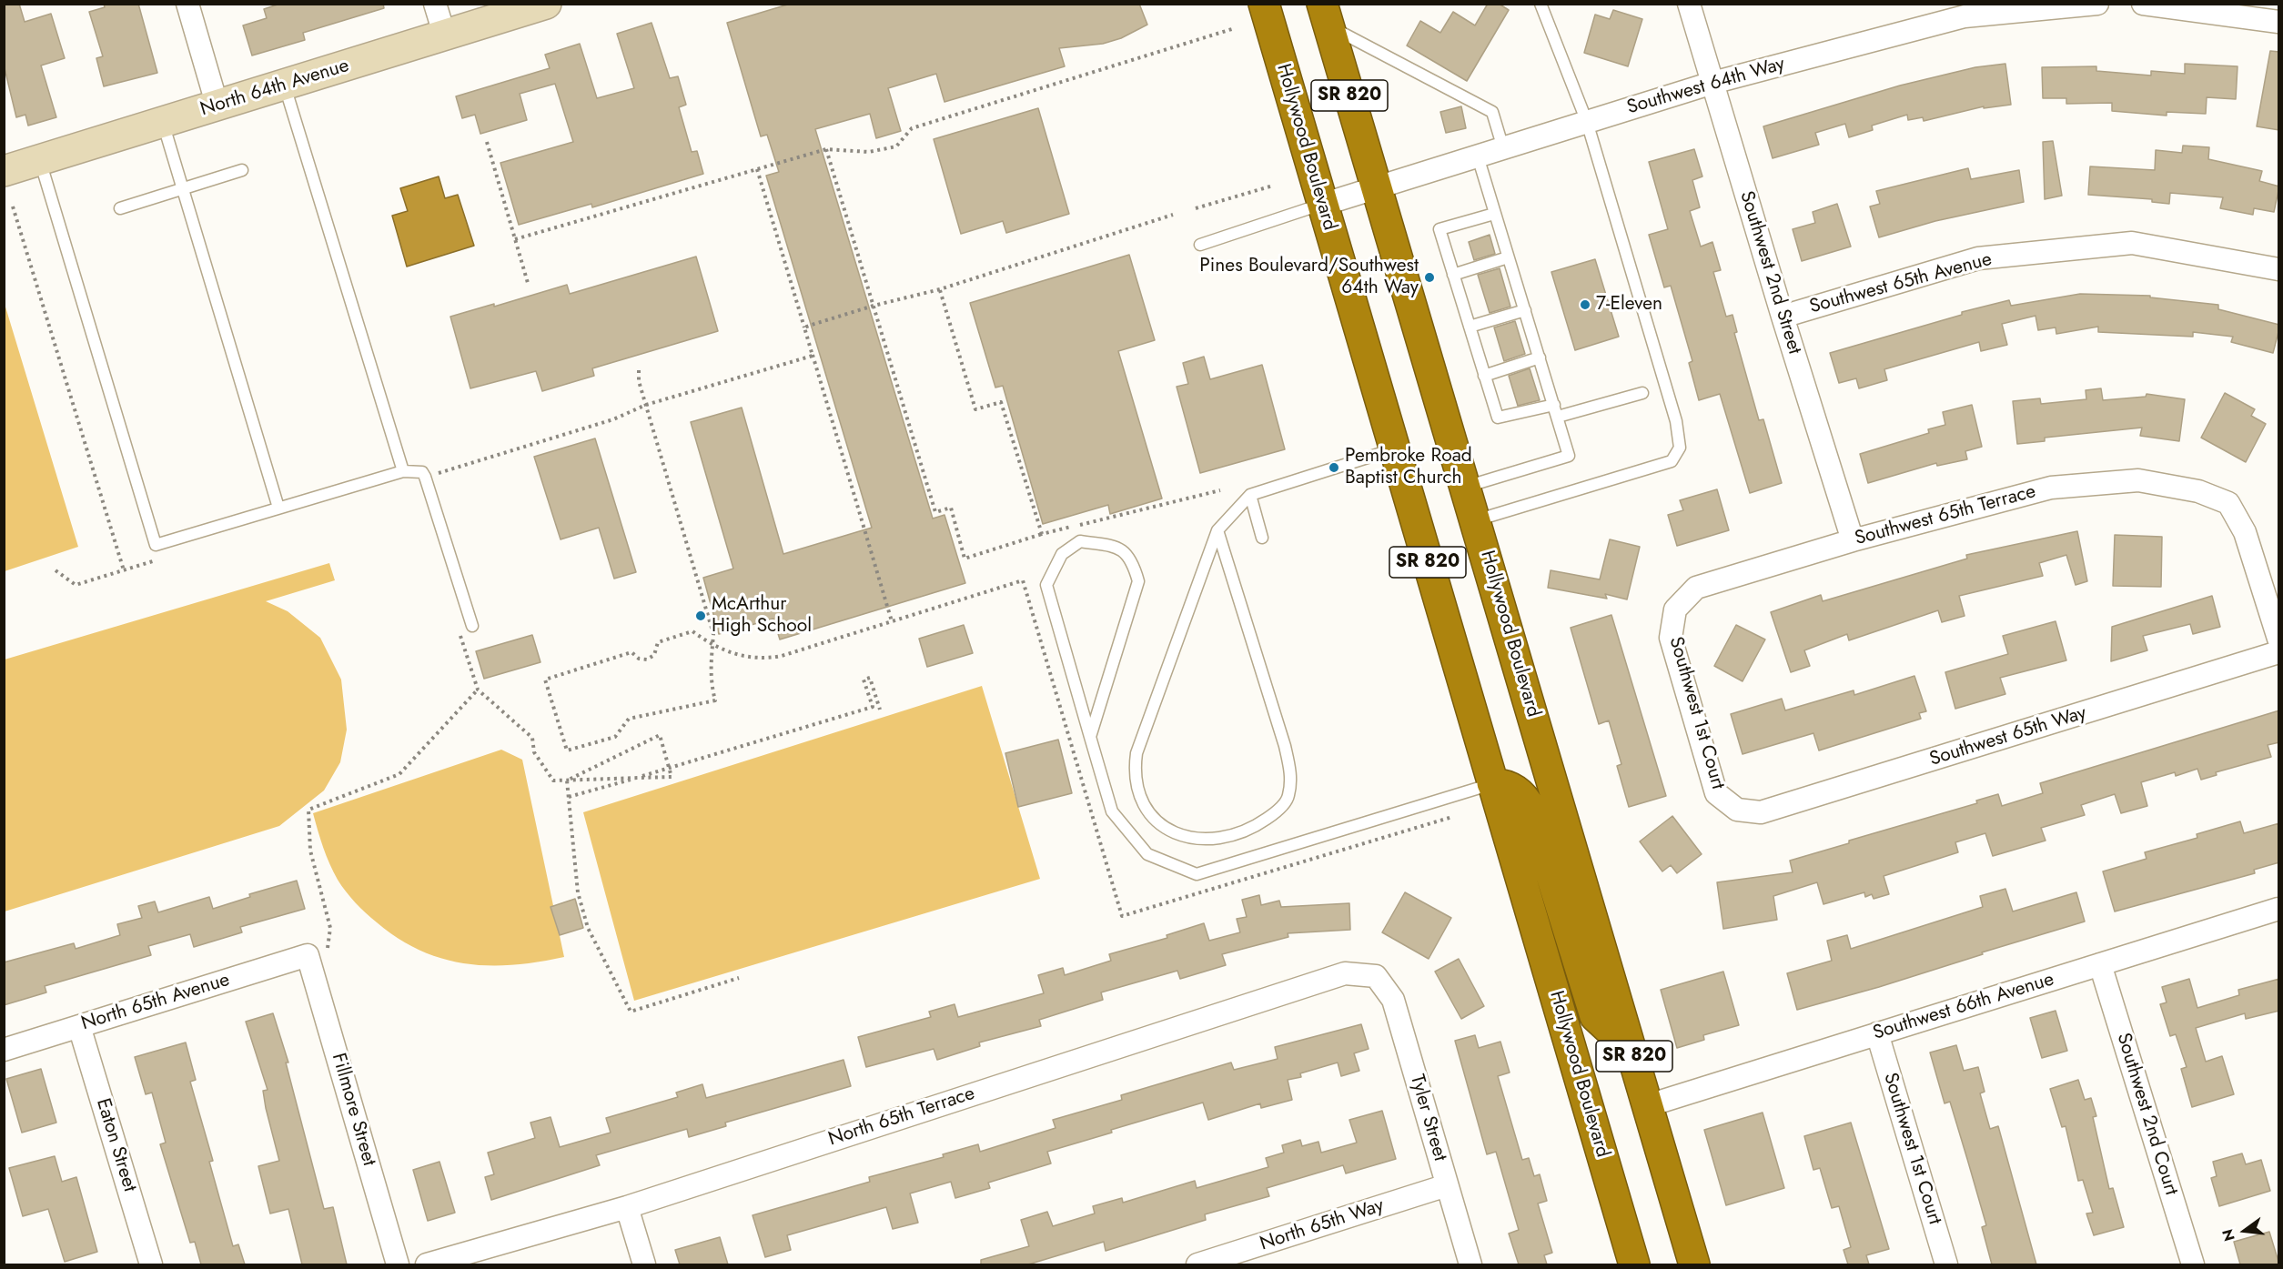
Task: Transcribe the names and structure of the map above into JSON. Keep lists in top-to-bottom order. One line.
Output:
{"streets":{"highway":["SR 820","Hollywood Boulevard"],"street":["Southwest 64th Way","North 64th Avenue","Southwest 2nd Street","Southwest 65th Avenue","Southwest 65th Terrace","Southwest 1st Court","Southwest 65th Way","North 65th Avenue","Southwest 66th Avenue","Fillmore Street","Southwest 2nd Court","North 65th Terrace","Tyler Street","Eaton Street","North 65th Way"]},"crossings":[["Southwest 64th Way","Hollywood Boulevard"],["Southwest 64th Way","Southwest 2nd Street"],["Hollywood Boulevard","Southwest 66th Avenue"],["Southwest 2nd Street","Southwest 65th Avenue"],["Southwest 2nd Street","Southwest 65th Terrace"],["Southwest 65th Terrace","Southwest 1st Court"],["Southwest 1st Court","Southwest 65th Way"],["Southwest 1st Court","Southwest 66th Avenue"],["North 65th Avenue","Fillmore Street"],["North 65th Avenue","Eaton Street"],["Southwest 66th Avenue","Southwest 2nd Court"],["North 65th Terrace","Tyler Street"],["Tyler Street","North 65th Way"]],"places":["Pines Boulevard/Southwest 64th Way","7-Eleven","Pembroke Road Baptist Church","McArthur High School"],"north":"left"}
